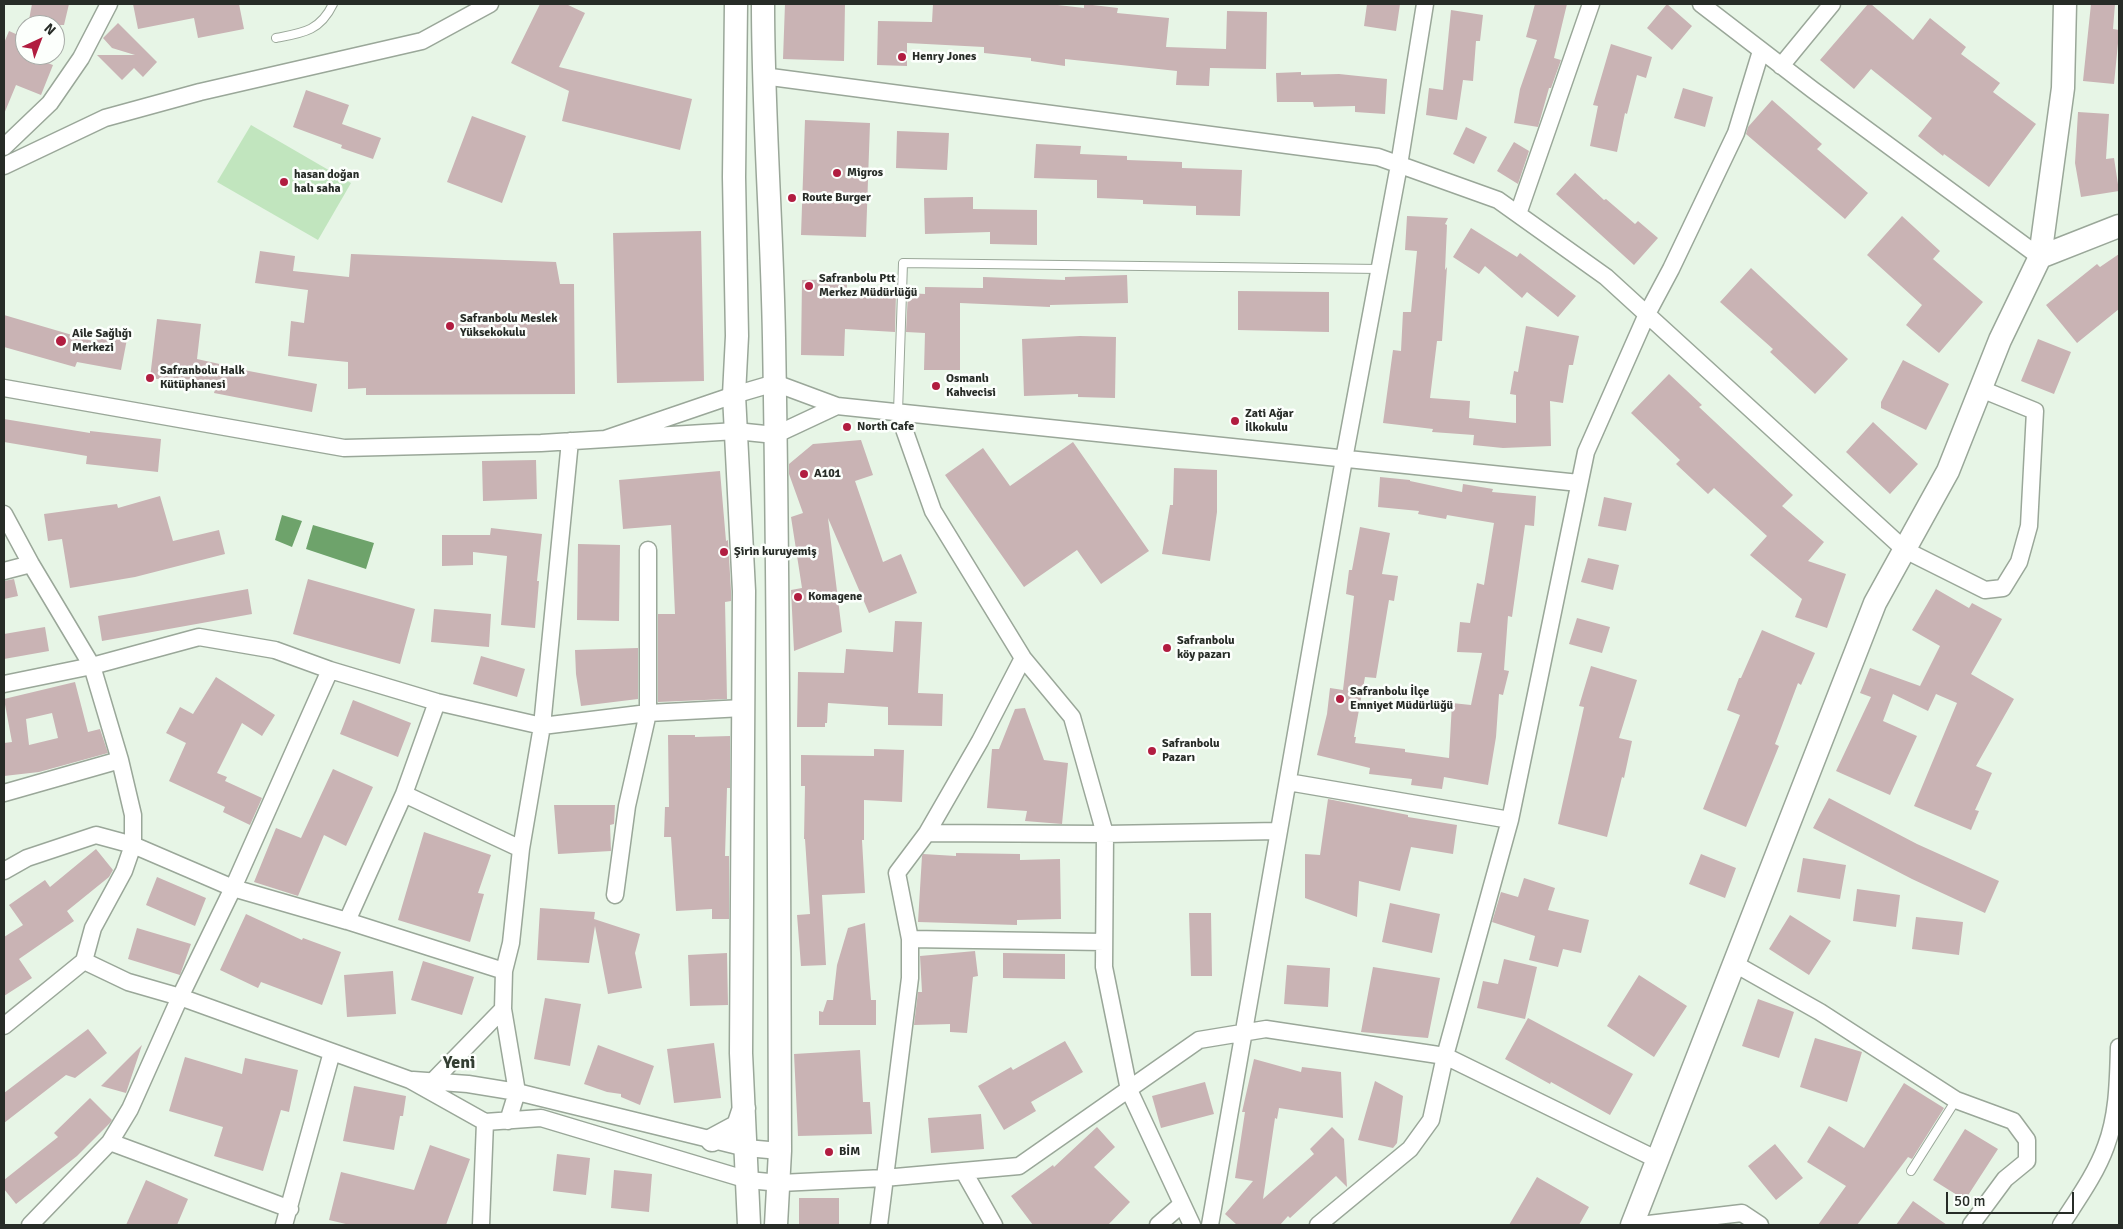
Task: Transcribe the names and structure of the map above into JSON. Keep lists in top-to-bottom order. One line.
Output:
{"districts":["Yeni"],"places":["Henry Jones","Migros","hasan doğan halı saha","Route Burger","Safranbolu Ptt Merkez Müdürlüğü","Safranbolu Meslek Yüksekokulu","Aile Sağlığı Merkezi","Safranbolu Halk Kütüphanesi","Osmanlı Kahvecisi","Zati Ağar İlkokulu","North Cafe","A101","Şirin kuruyemiş","Komagene","Safranbolu köy pazarı","Safranbolu İlçe Emniyet Müdürlüğü","Safranbolu Pazarı","BİM"],"scale_bar":"50 m","north":"top right"}
